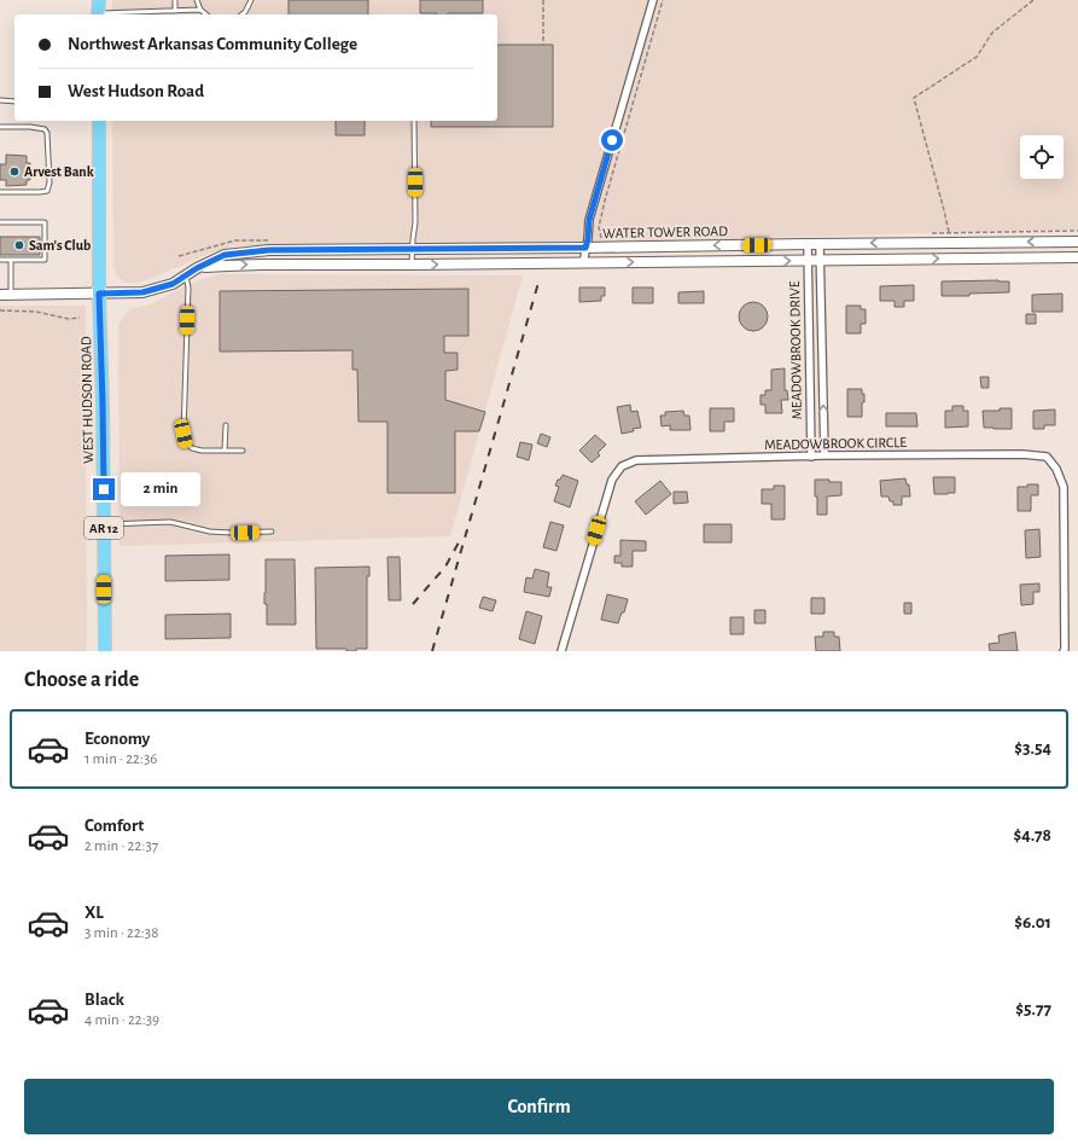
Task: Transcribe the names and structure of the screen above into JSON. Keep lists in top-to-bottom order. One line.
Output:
{"streets":{"highway":["WEST HUDSON ROAD","AR 12"],"street":["WATER TOWER ROAD","MEADOWBROOK DRIVE","MEADOWBROOK CIRCLE"]},"crossings":[["WATER TOWER ROAD","MEADOWBROOK DRIVE"],["WATER TOWER ROAD","WEST HUDSON ROAD"],["WATER TOWER ROAD","AR 12"],["MEADOWBROOK DRIVE","MEADOWBROOK CIRCLE"],["WEST HUDSON ROAD","AR 12"]],"places":["Arvest Bank","Sam's Club"],"page":{"banner":["Northwest Arkansas Community College","West Hudson Road"],"bubble":"2 min","heading":"Choose a ride","list":[{"name":"Economy","note":"1 min · 22:36","value":"$3.54"},{"name":"Comfort","note":"2 min · 22:37","value":"$4.78"},{"name":"XL","note":"3 min · 22:38","value":"$6.01"},{"name":"Black","note":"4 min · 22:39","value":"$5.77"}],"buttons":"Confirm"}}
